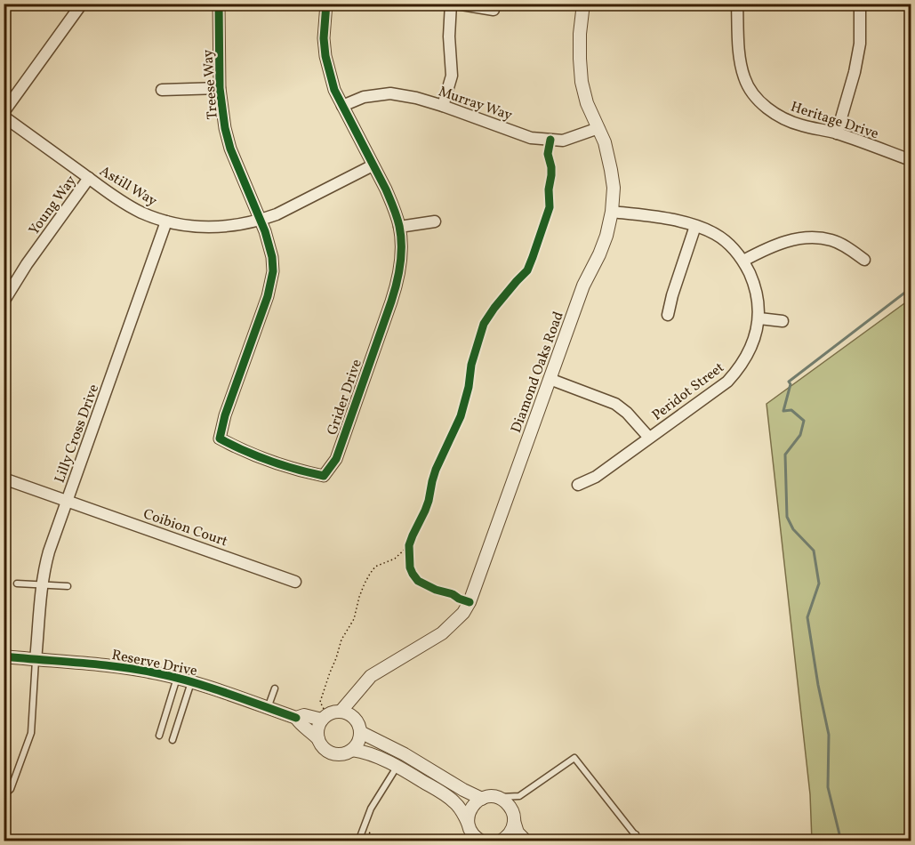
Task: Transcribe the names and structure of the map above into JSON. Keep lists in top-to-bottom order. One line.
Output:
{"streets":{"street":["Treese Way","Murray Way","Heritage Drive","Astill Way","Young Way","Diamond Oaks Road","Peridot Street","Grider Drive","Lilly Cross Drive","Coibion Court","Reserve Drive"]},"crossings":[["Treese Way","Astill Way"],["Treese Way","Grider Drive"],["Murray Way","Diamond Oaks Road"],["Murray Way","Grider Drive"],["Astill Way","Young Way"],["Astill Way","Grider Drive"],["Astill Way","Lilly Cross Drive"],["Diamond Oaks Road","Peridot Street"],["Diamond Oaks Road","Reserve Drive"],["Lilly Cross Drive","Coibion Court"],["Lilly Cross Drive","Reserve Drive"]]}
